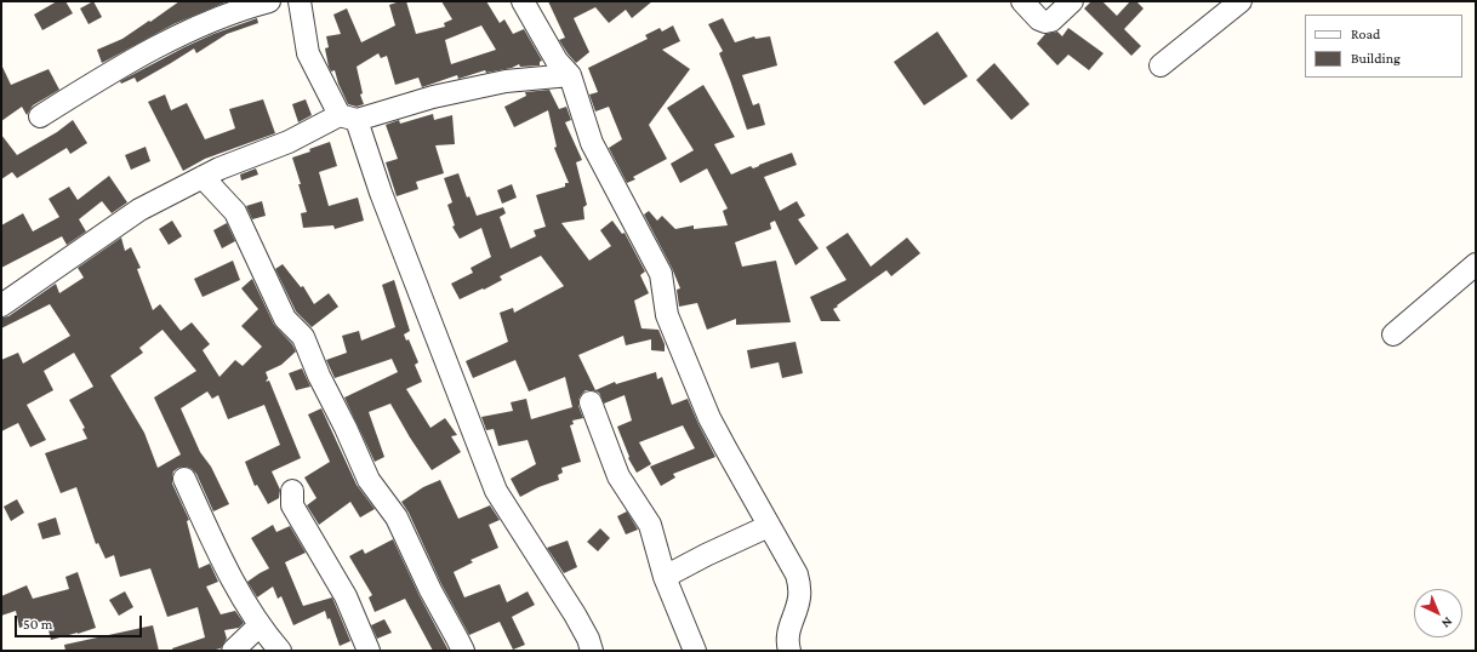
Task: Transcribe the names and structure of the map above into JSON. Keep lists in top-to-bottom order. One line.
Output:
{"legend":["Road","Building"],"scale_bar":"50 m","north":"bottom right"}
